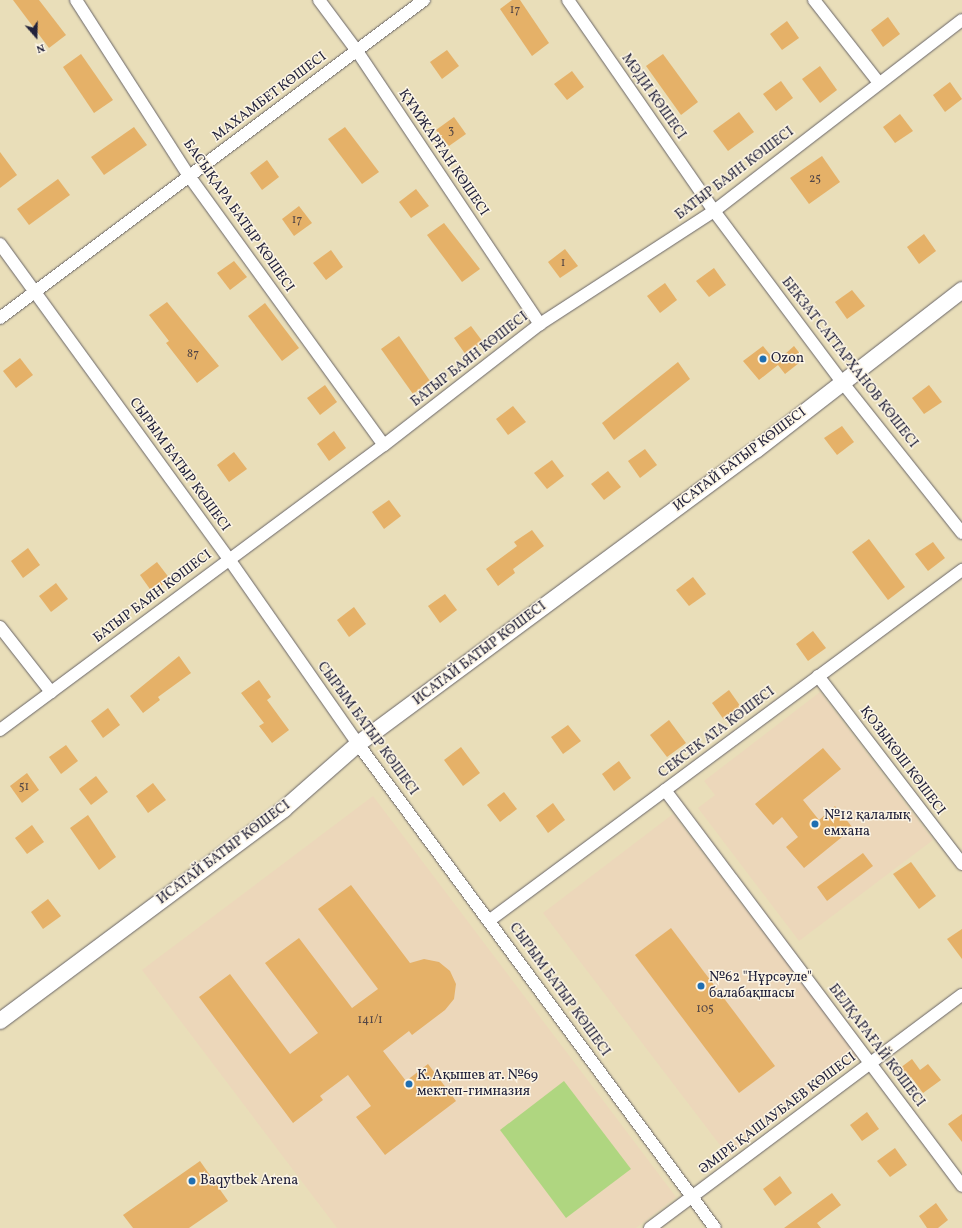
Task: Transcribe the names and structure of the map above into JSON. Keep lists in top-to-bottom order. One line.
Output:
{"streets":{"street":["МАХАМБЕТ КӨШЕСІ","МӘДИ КӨШЕСІ","ҚҰМЖАРҒАН КӨШЕСІ","БАТЫР БАЯН КӨШЕСІ","БАСЫҚАРА БАТЫР КӨШЕСІ","БЕКЗАТ САТТАРХАНОВ КӨШЕСІ","ИСАТАЙ БАТЫР КӨШЕСІ","СЫРЫМ БАТЫР КӨШЕСІ","СЕКСЕК АТА КӨШЕСІ","ҚОЗЫКӨШ КӨШЕСІ","БЕЛҚАРАҒАЙ КӨШЕСІ","ӘМІРЕ ҚАШАУБАЕВ КӨШЕСІ"]},"crossings":[["МАХАМБЕТ КӨШЕСІ","ҚҰМЖАРҒАН КӨШЕСІ"],["МАХАМБЕТ КӨШЕСІ","БАСЫҚАРА БАТЫР КӨШЕСІ"],["МАХАМБЕТ КӨШЕСІ","СЫРЫМ БАТЫР КӨШЕСІ"],["МӘДИ КӨШЕСІ","БАТЫР БАЯН КӨШЕСІ"],["МӘДИ КӨШЕСІ","БЕКЗАТ САТТАРХАНОВ КӨШЕСІ"],["ҚҰМЖАРҒАН КӨШЕСІ","БАТЫР БАЯН КӨШЕСІ"],["БАТЫР БАЯН КӨШЕСІ","БАСЫҚАРА БАТЫР КӨШЕСІ"],["БАТЫР БАЯН КӨШЕСІ","БЕКЗАТ САТТАРХАНОВ КӨШЕСІ"],["БАТЫР БАЯН КӨШЕСІ","СЫРЫМ БАТЫР КӨШЕСІ"],["БЕКЗАТ САТТАРХАНОВ КӨШЕСІ","ИСАТАЙ БАТЫР КӨШЕСІ"],["ИСАТАЙ БАТЫР КӨШЕСІ","СЫРЫМ БАТЫР КӨШЕСІ"],["СЫРЫМ БАТЫР КӨШЕСІ","СЕКСЕК АТА КӨШЕСІ"],["СЫРЫМ БАТЫР КӨШЕСІ","ӘМІРЕ ҚАШАУБАЕВ КӨШЕСІ"],["СЕКСЕК АТА КӨШЕСІ","ҚОЗЫКӨШ КӨШЕСІ"],["СЕКСЕК АТА КӨШЕСІ","БЕЛҚАРАҒАЙ КӨШЕСІ"],["БЕЛҚАРАҒАЙ КӨШЕСІ","ӘМІРЕ ҚАШАУБАЕВ КӨШЕСІ"]],"places":["Ozon","№12 қалалық емхана","№62 \"Нұрсәуле\" балабақшасы","К. Ақышев ат. №69 мектеп-гимназия","Baqytbek Arena"],"house_numbers":["17","3","25","17","1","87","51","105","141/1"],"north":"bottom"}
